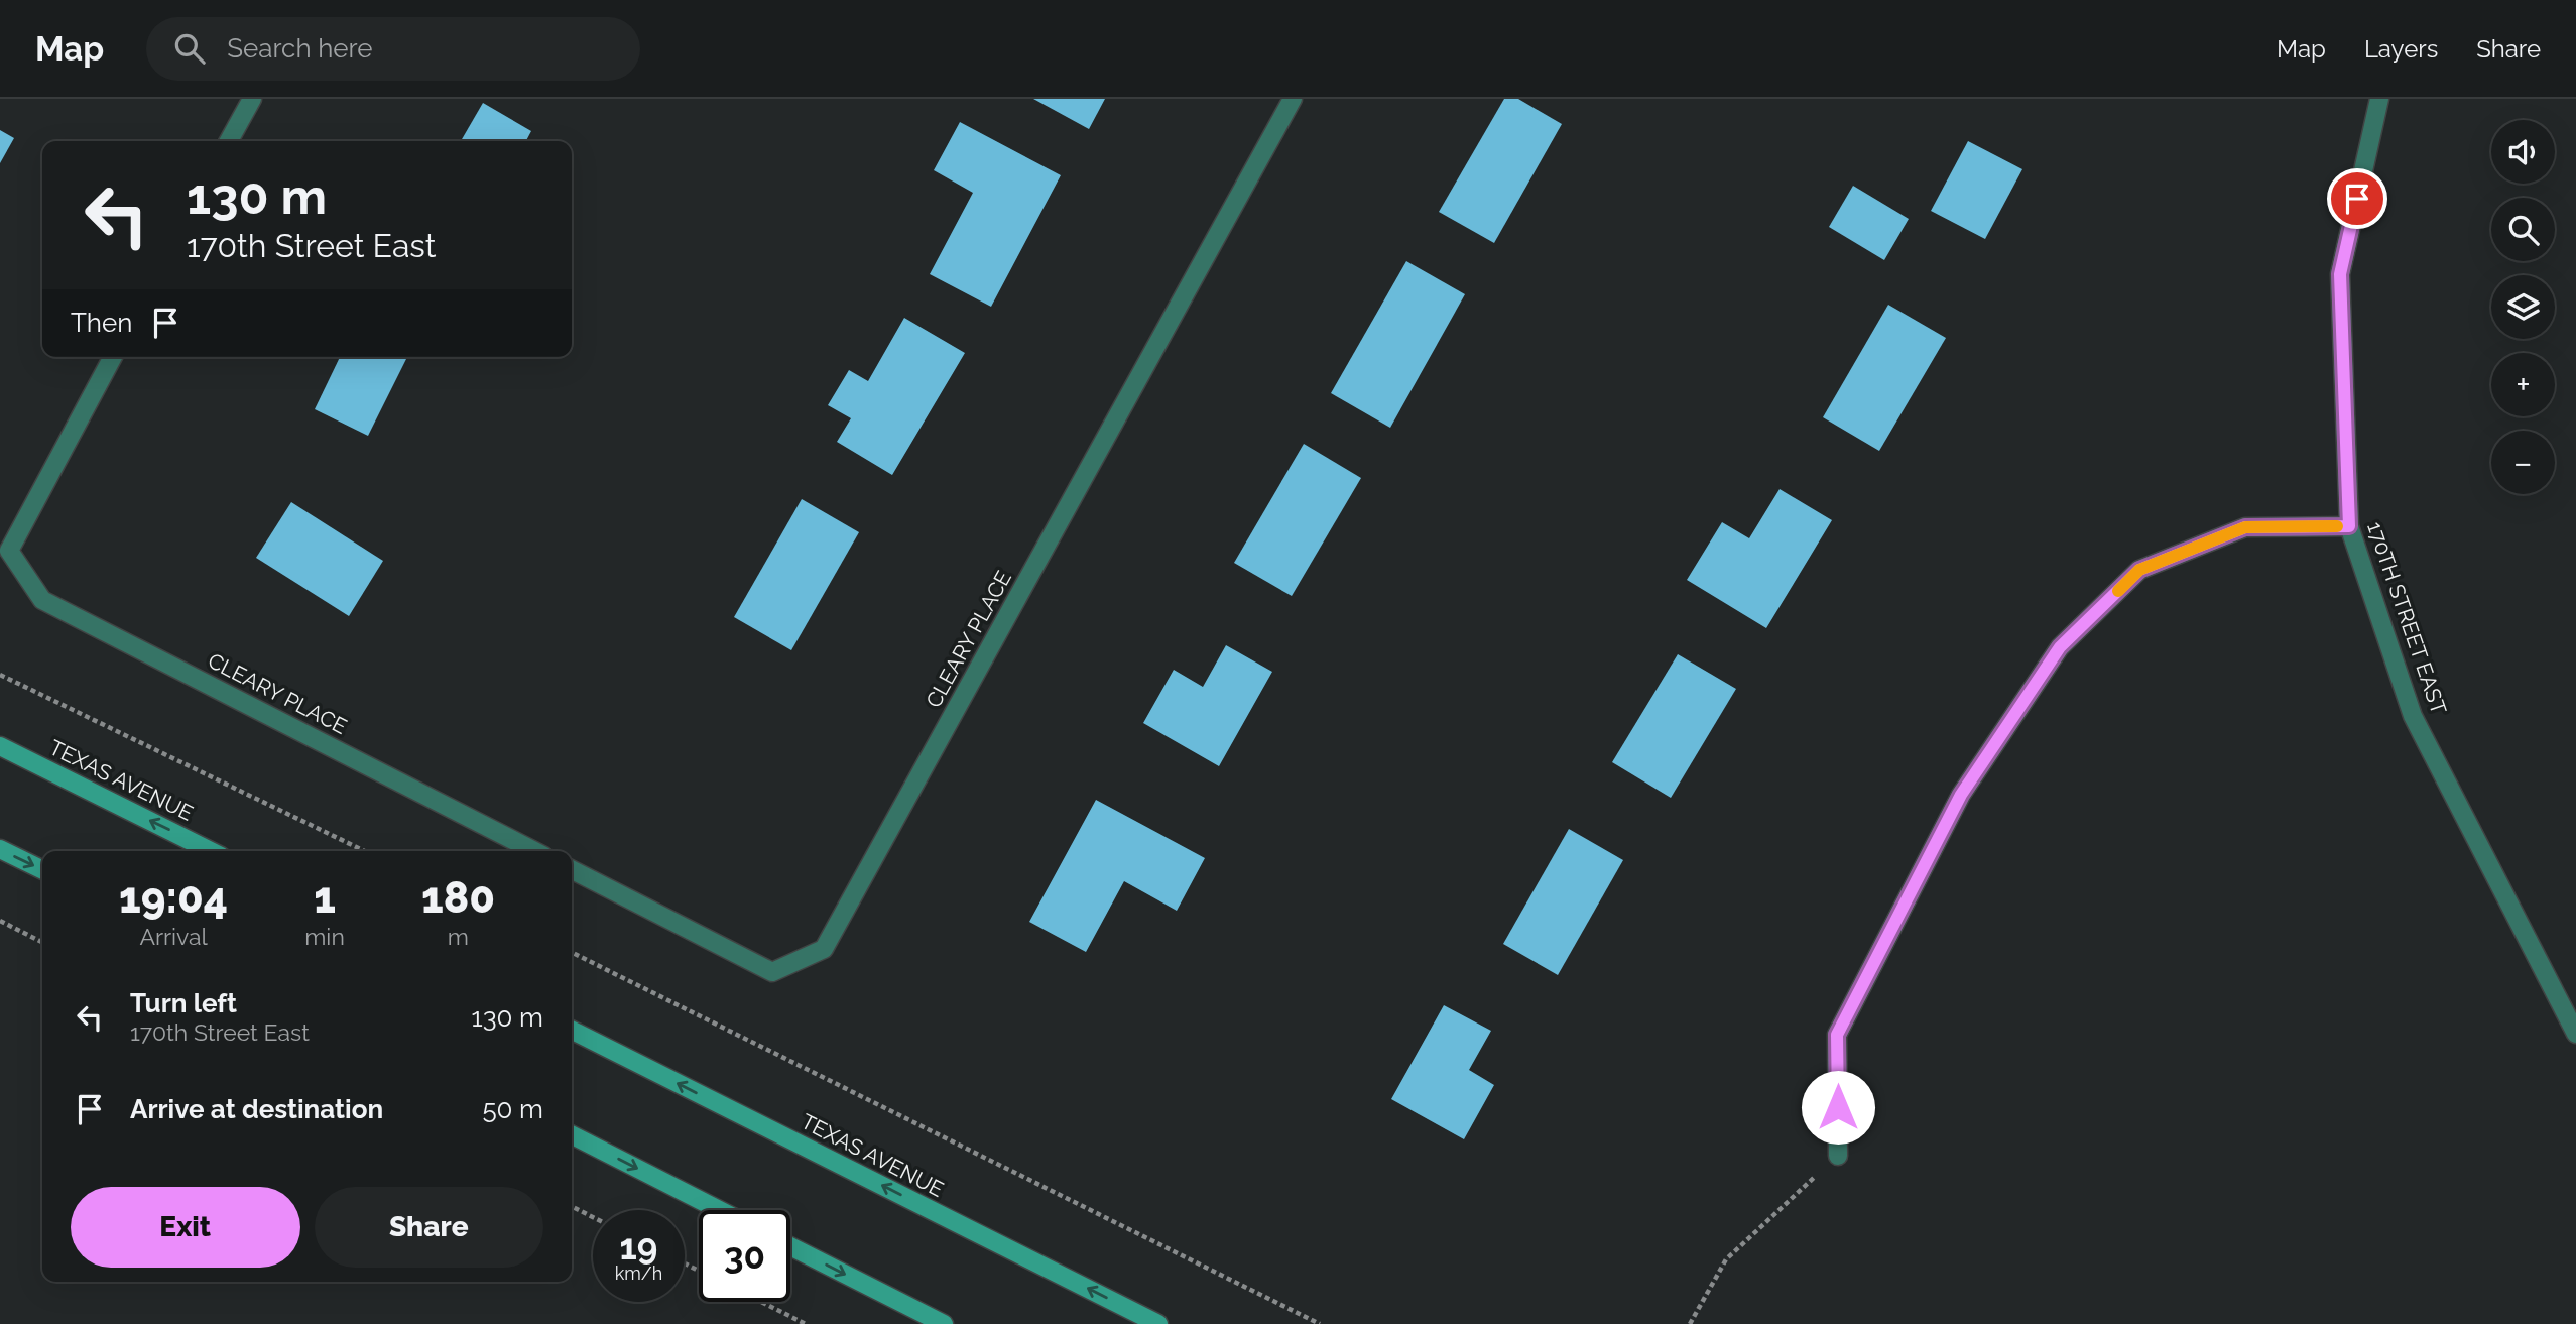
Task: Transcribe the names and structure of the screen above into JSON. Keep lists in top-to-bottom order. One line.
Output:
{"streets":{"main road":["TEXAS AVENUE"],"street":["170TH STREET EAST","CLEARY PLACE"]},"page":{"header":"Map","search":"Search here","nav":["Map","Layers","Share"],"map_buttons":["+","−"],"turn":["130 m","170th Street East"],"then":"Then","eta":["19:04","Arrival","1","min","180","m"],"list":[{"name":"Turn left","note":"170th Street East","value":"130 m"},{"name":"Arrive at destination","value":"50 m"}],"buttons":["Exit","Share"],"speed":"19 km/h","limit":"30"}}
